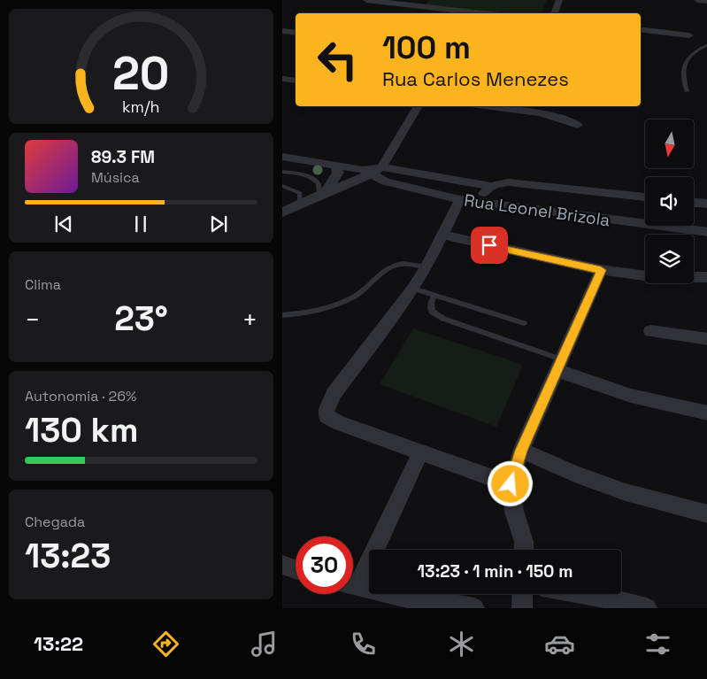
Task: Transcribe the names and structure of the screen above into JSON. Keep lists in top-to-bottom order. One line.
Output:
{"streets":{"street":["Rua Leonel Brizola"]},"north":"bottom","page":{"turn":["100 m","Rua Carlos Menezes"],"song":["89.3 FM","Música"],"tile":["Clima",["Autonomia · 26%","130 km"],["Chegada","13:23"]],"heat":["−","23°","+"],"limit":"30","trip":"13:23 · 1 min · 150 m","tabs":"13:22","gauge":["20","km/h"]}}
